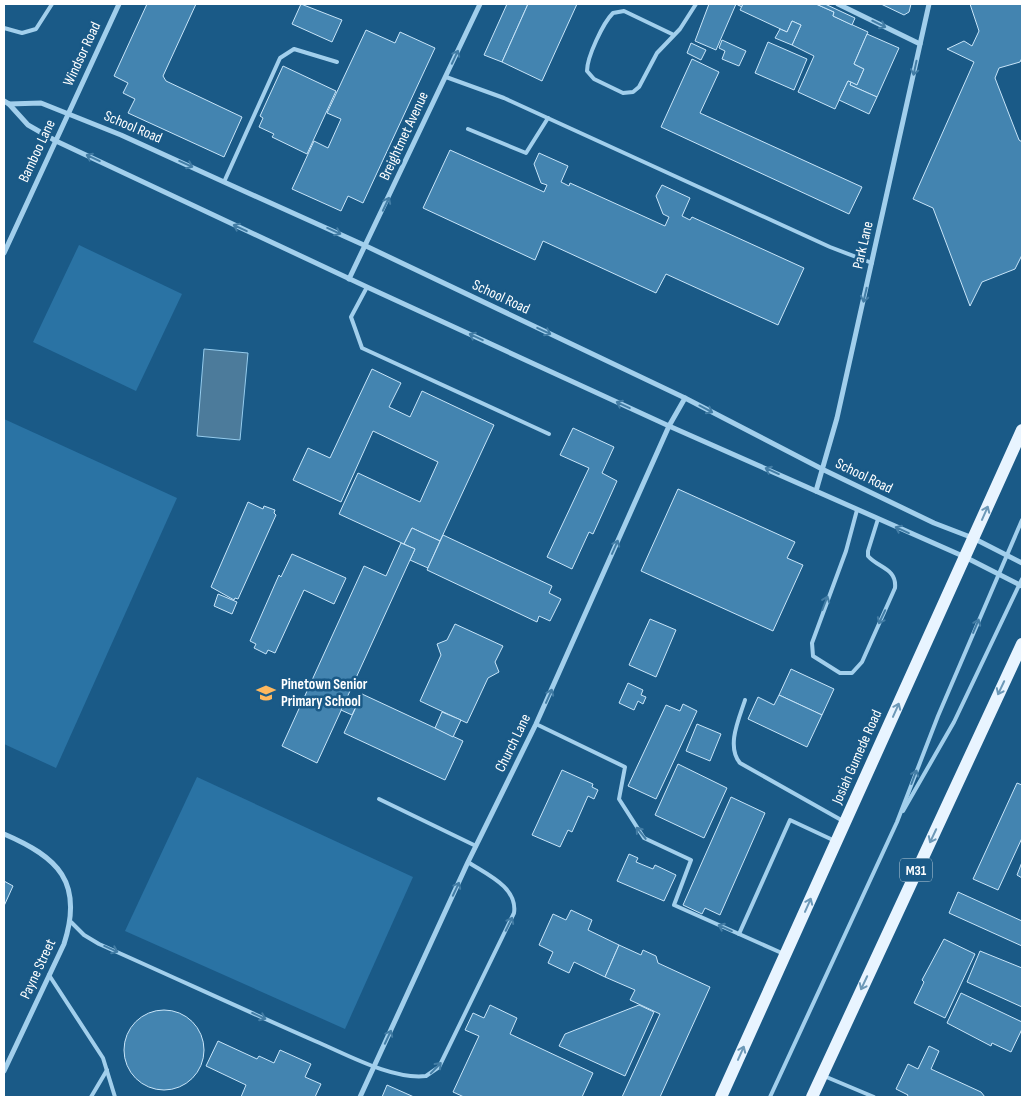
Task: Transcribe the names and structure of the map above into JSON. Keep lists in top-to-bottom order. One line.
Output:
{"streets":{"main road":["Josiah Gumede Road","M31"],"street":["Windsor Road","School Road","Breightmet Avenue","Bamboo Lane","Park Lane","Church Lane","Payne Street"]},"crossings":[["Windsor Road","School Road"],["Windsor Road","Bamboo Lane"],["School Road","Breightmet Avenue"],["School Road","Bamboo Lane"],["School Road","Park Lane"],["School Road","Church Lane"],["School Road","Josiah Gumede Road"]],"one_way":["Breightmet Avenue","Park Lane","Church Lane"],"places":{"school or university":["Pinetown Senior Primary School"]}}
